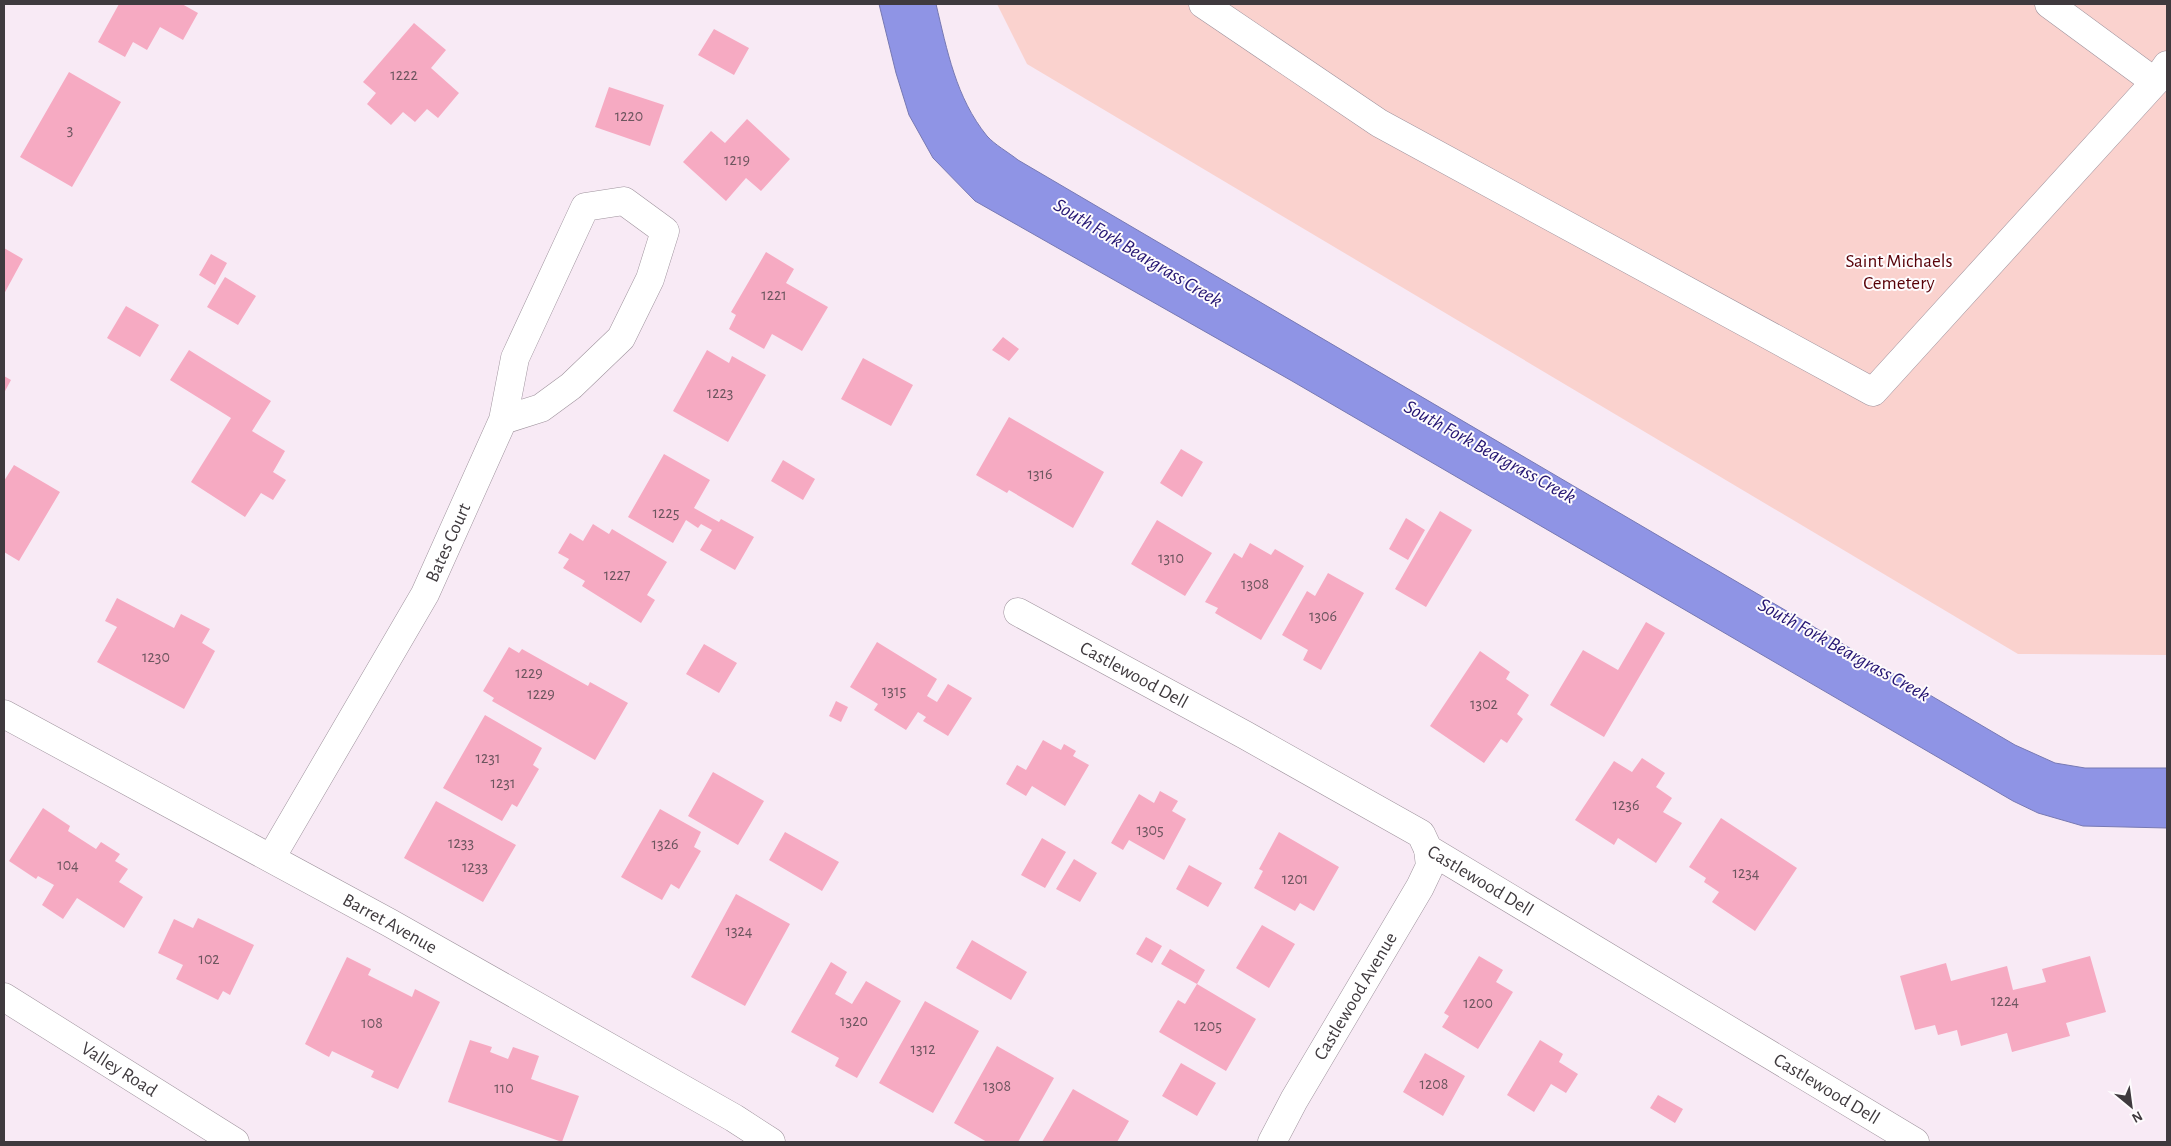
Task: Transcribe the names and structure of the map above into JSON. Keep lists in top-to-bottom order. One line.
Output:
{"streets":{"street":["Bates Court","Castlewood Dell","Barret Avenue","Castlewood Avenue","Valley Road"]},"crossings":[["Bates Court","Barret Avenue"],["Castlewood Dell","Castlewood Avenue"]],"water":["South Fork Beargrass Creek"],"parks":["Saint Michaels Cemetery"],"house_numbers":["1222","1220","3","1219","1221","1223","1316","1225","1310","1227","1308","1306","1230","1229","1315","1229","1302","1231","1231","1236","1305","1233","1326","104","1233","1234","1201","1324","102","1224","1200","1320","108","1205","1312","1208","1308","110"],"north":"bottom right"}
